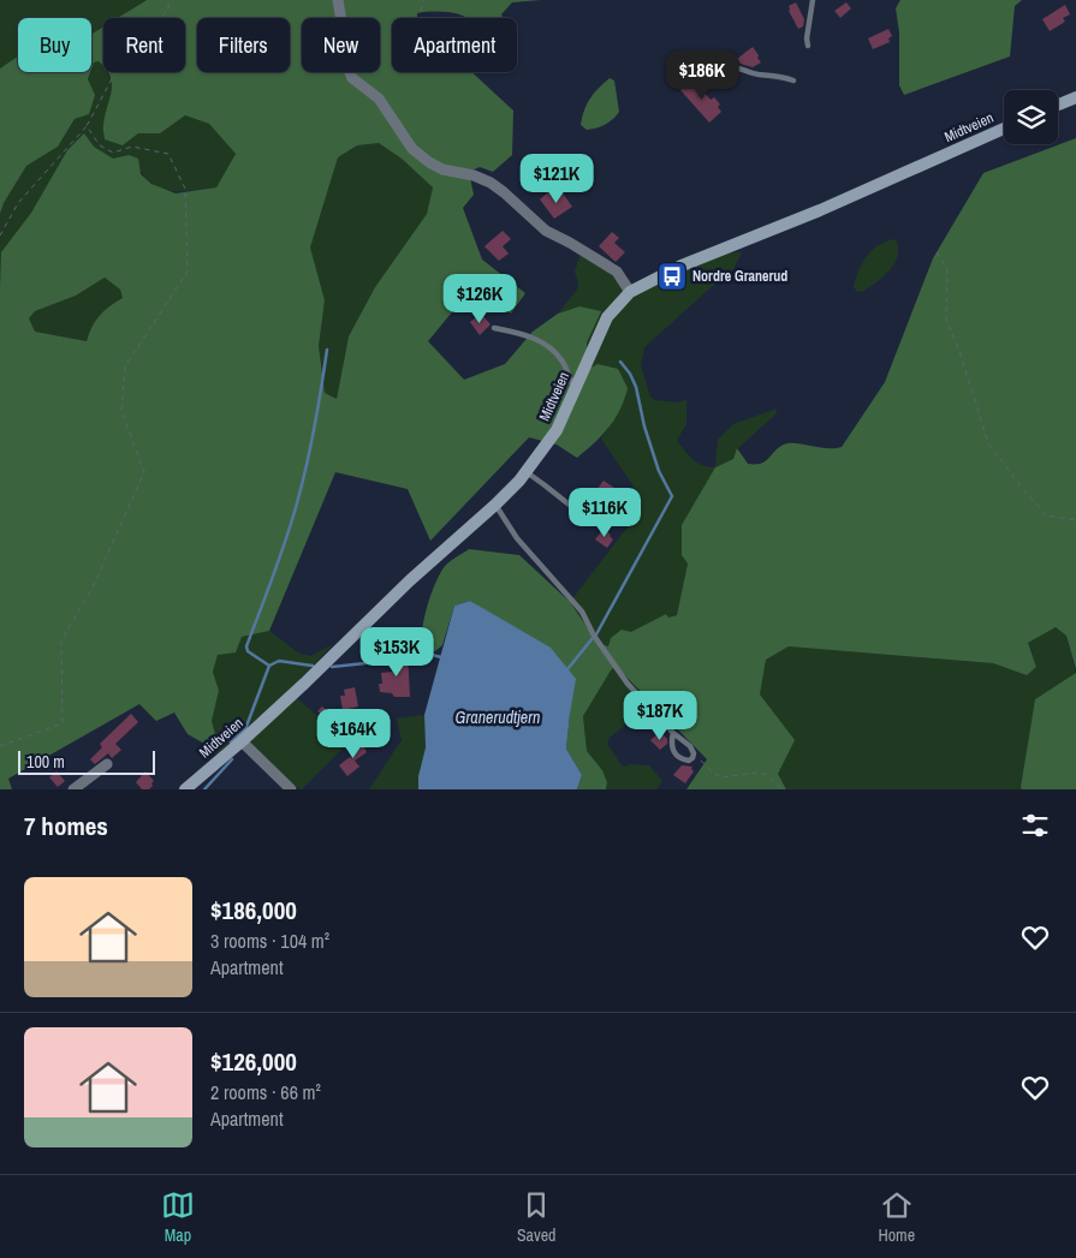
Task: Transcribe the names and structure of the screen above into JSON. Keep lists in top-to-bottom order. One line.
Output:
{"streets":{"main road":["Midtveien"]},"water":["Granerudtjern"],"places":{"bus stop":["Nordre Granerud"]},"scale_bar":"100 m","page":{"chip":["Buy","Rent","Filters","New","Apartment"],"price":["$186K","$121K","$126K","$116K","$153K","$187K","$164K"],"scale":"100 m","heading":"7 homes","list":[{"name":"$186,000","note":"3 rooms · 104 m² · Apartment"},{"name":"$126,000","note":"2 rooms · 66 m² · Apartment"}],"tabs":["Map","Saved","Home"]}}
